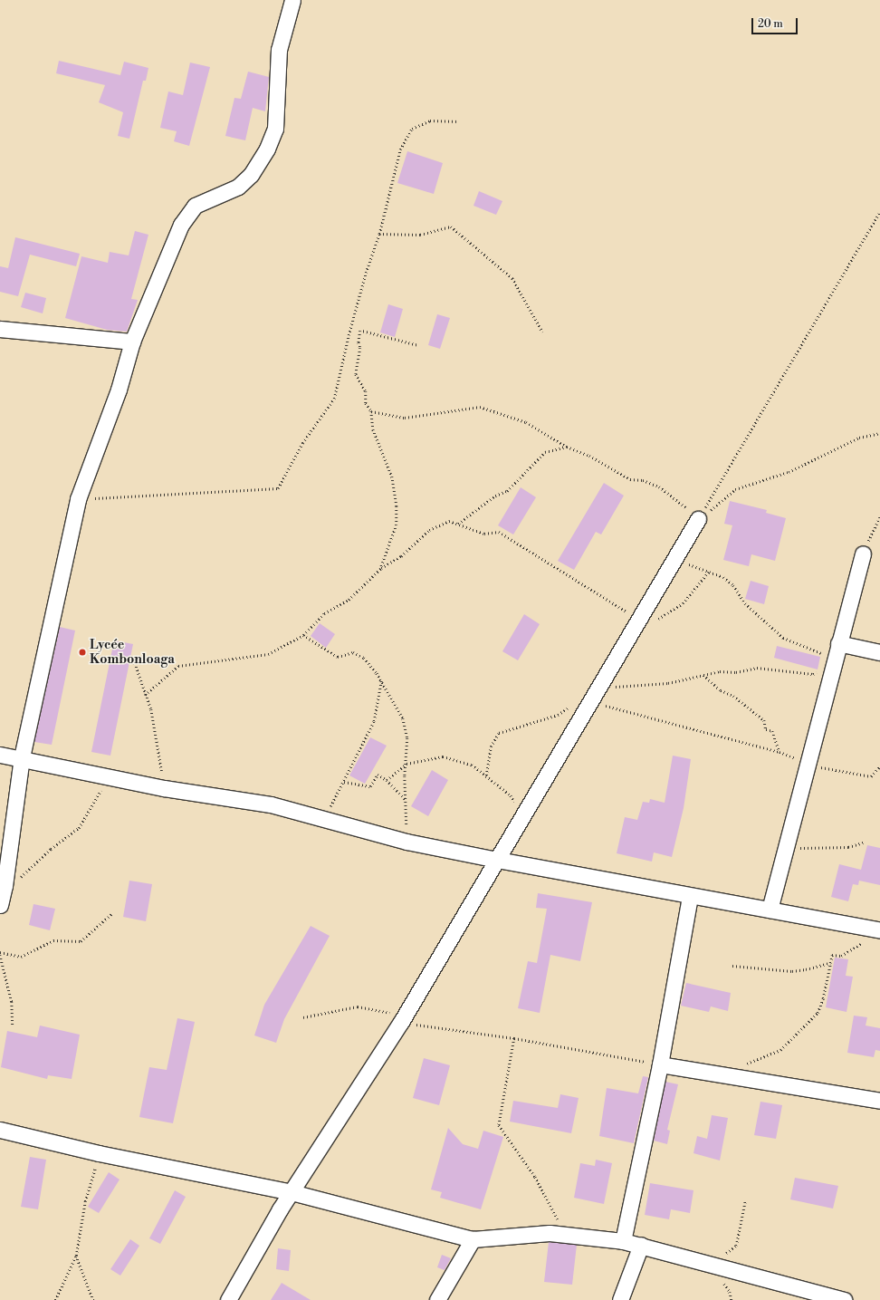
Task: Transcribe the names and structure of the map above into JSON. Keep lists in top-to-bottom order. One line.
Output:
{"places":["Lycée Kombonloaga"],"scale_bar":"20 m"}
